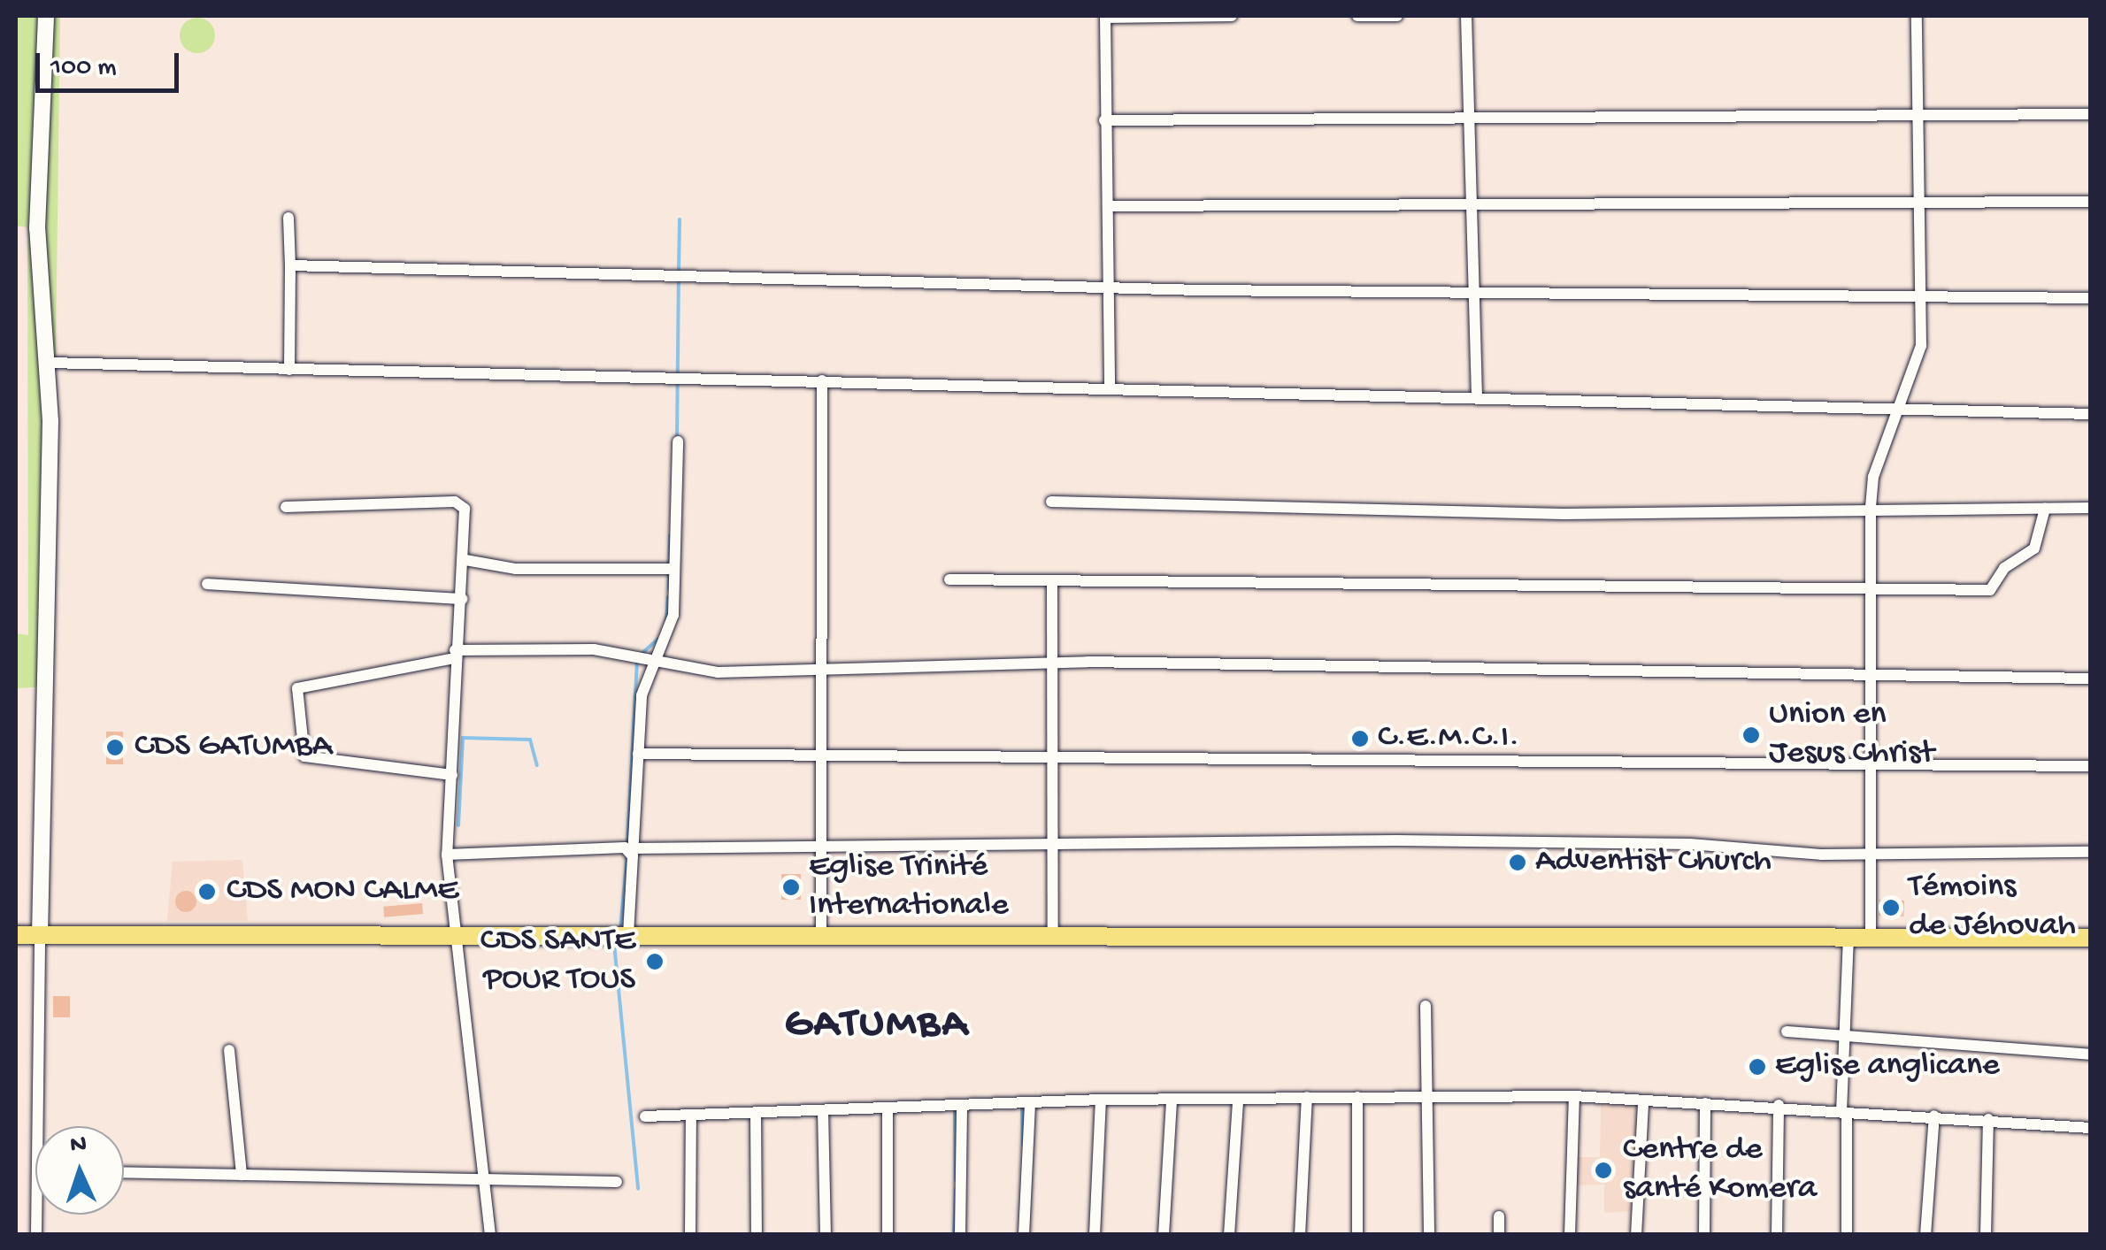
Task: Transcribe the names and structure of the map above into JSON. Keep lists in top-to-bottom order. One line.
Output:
{"districts":["GATUMBA"],"places":["Union en Jesus Christ","C.E.M.C.I.","CDS GATUMBA","Adventist Church","Eglise Trinité Internationale","CDS MON CALME","Témoins de Jéhovah","CDS SANTE POUR TOUS","Eglise anglicane","Centre de santé Komera"],"scale_bar":"100 m","north":"top"}
